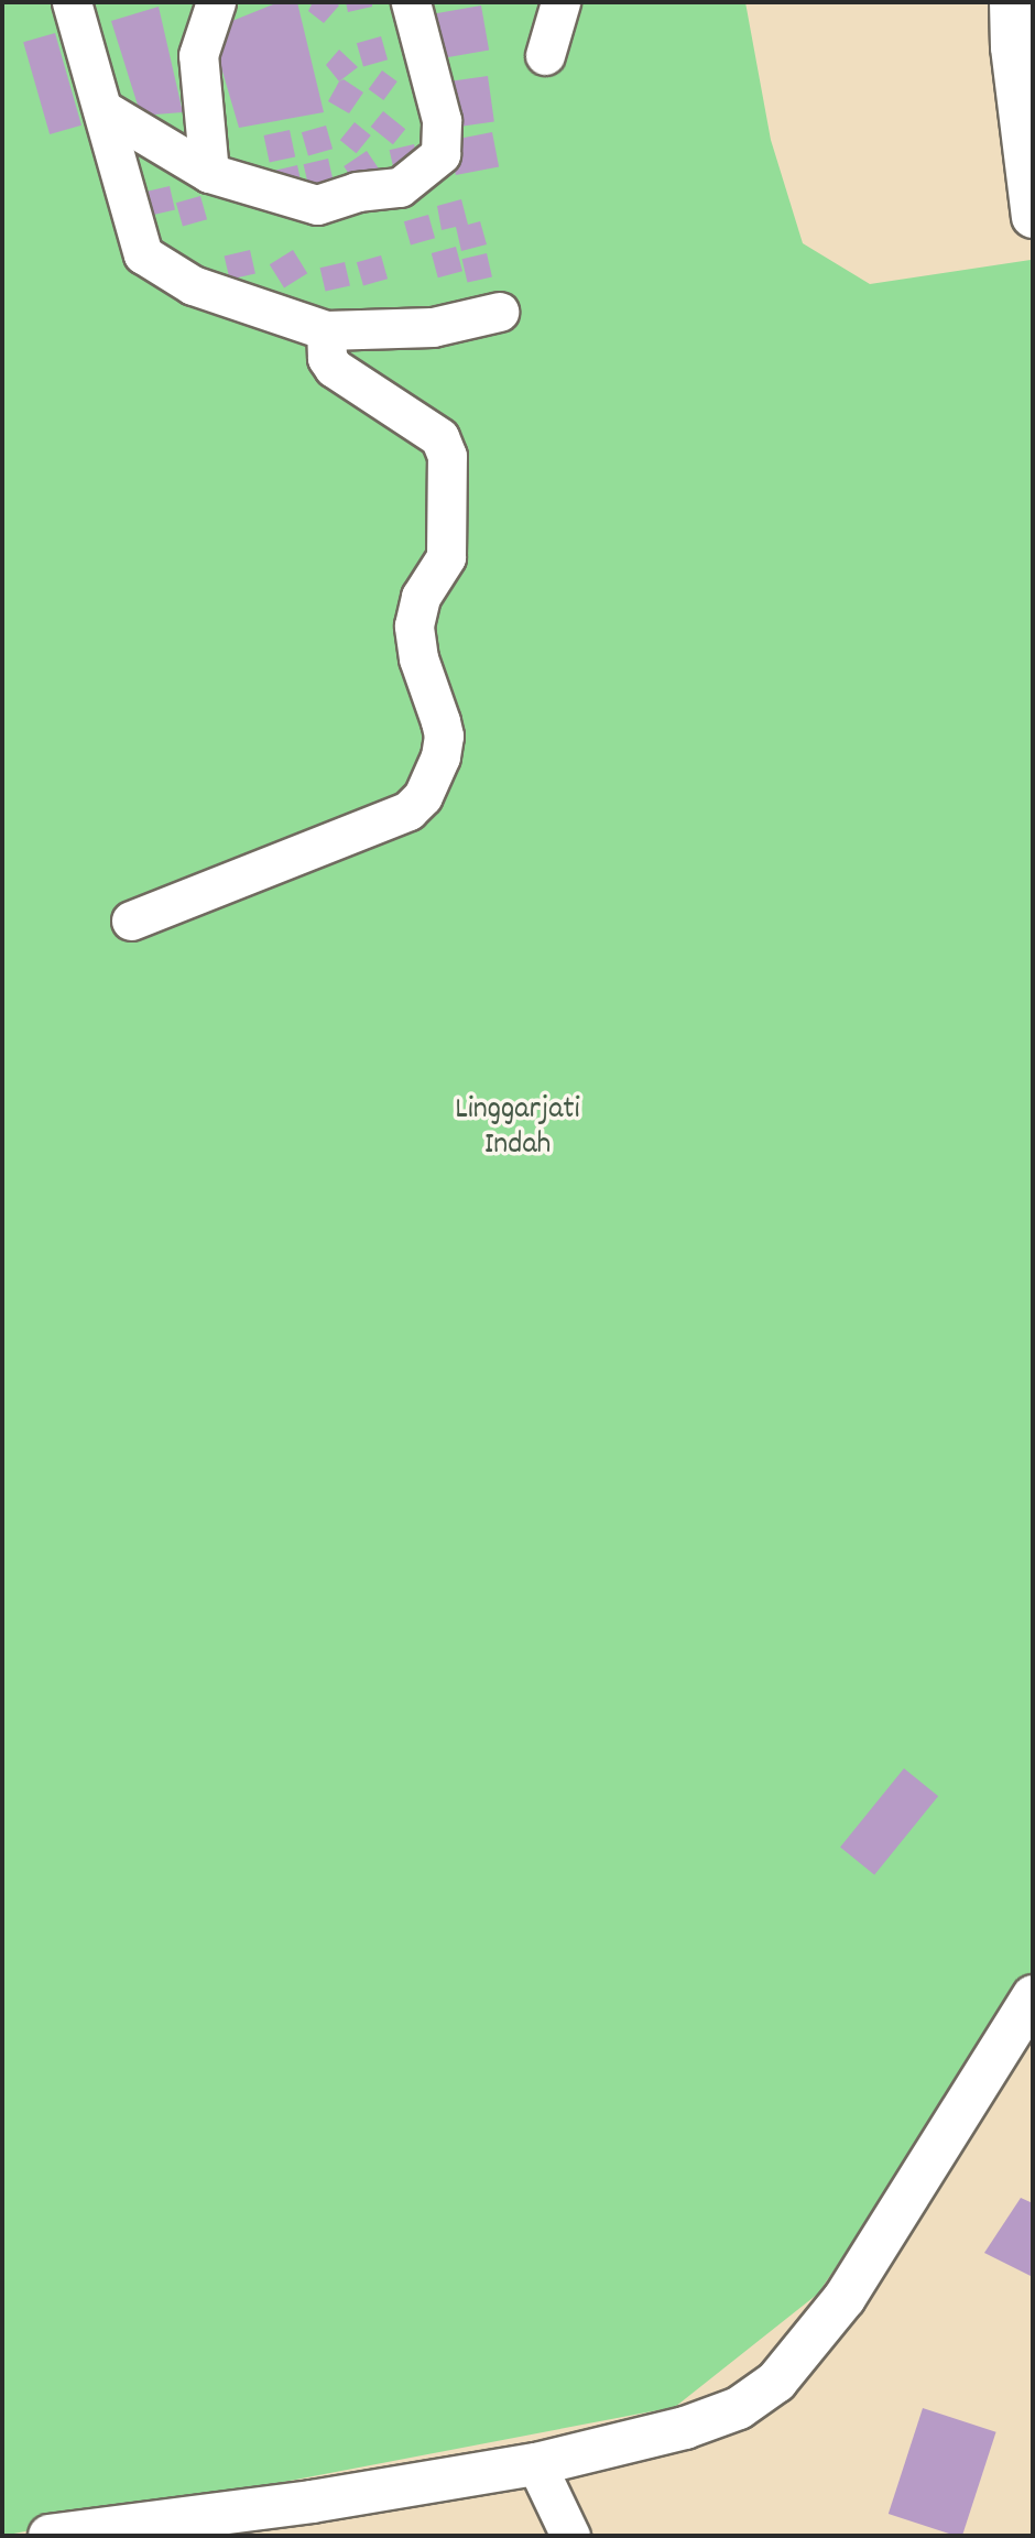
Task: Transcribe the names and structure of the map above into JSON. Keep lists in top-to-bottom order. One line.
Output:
{"parks":["Linggarjati Indah"]}
